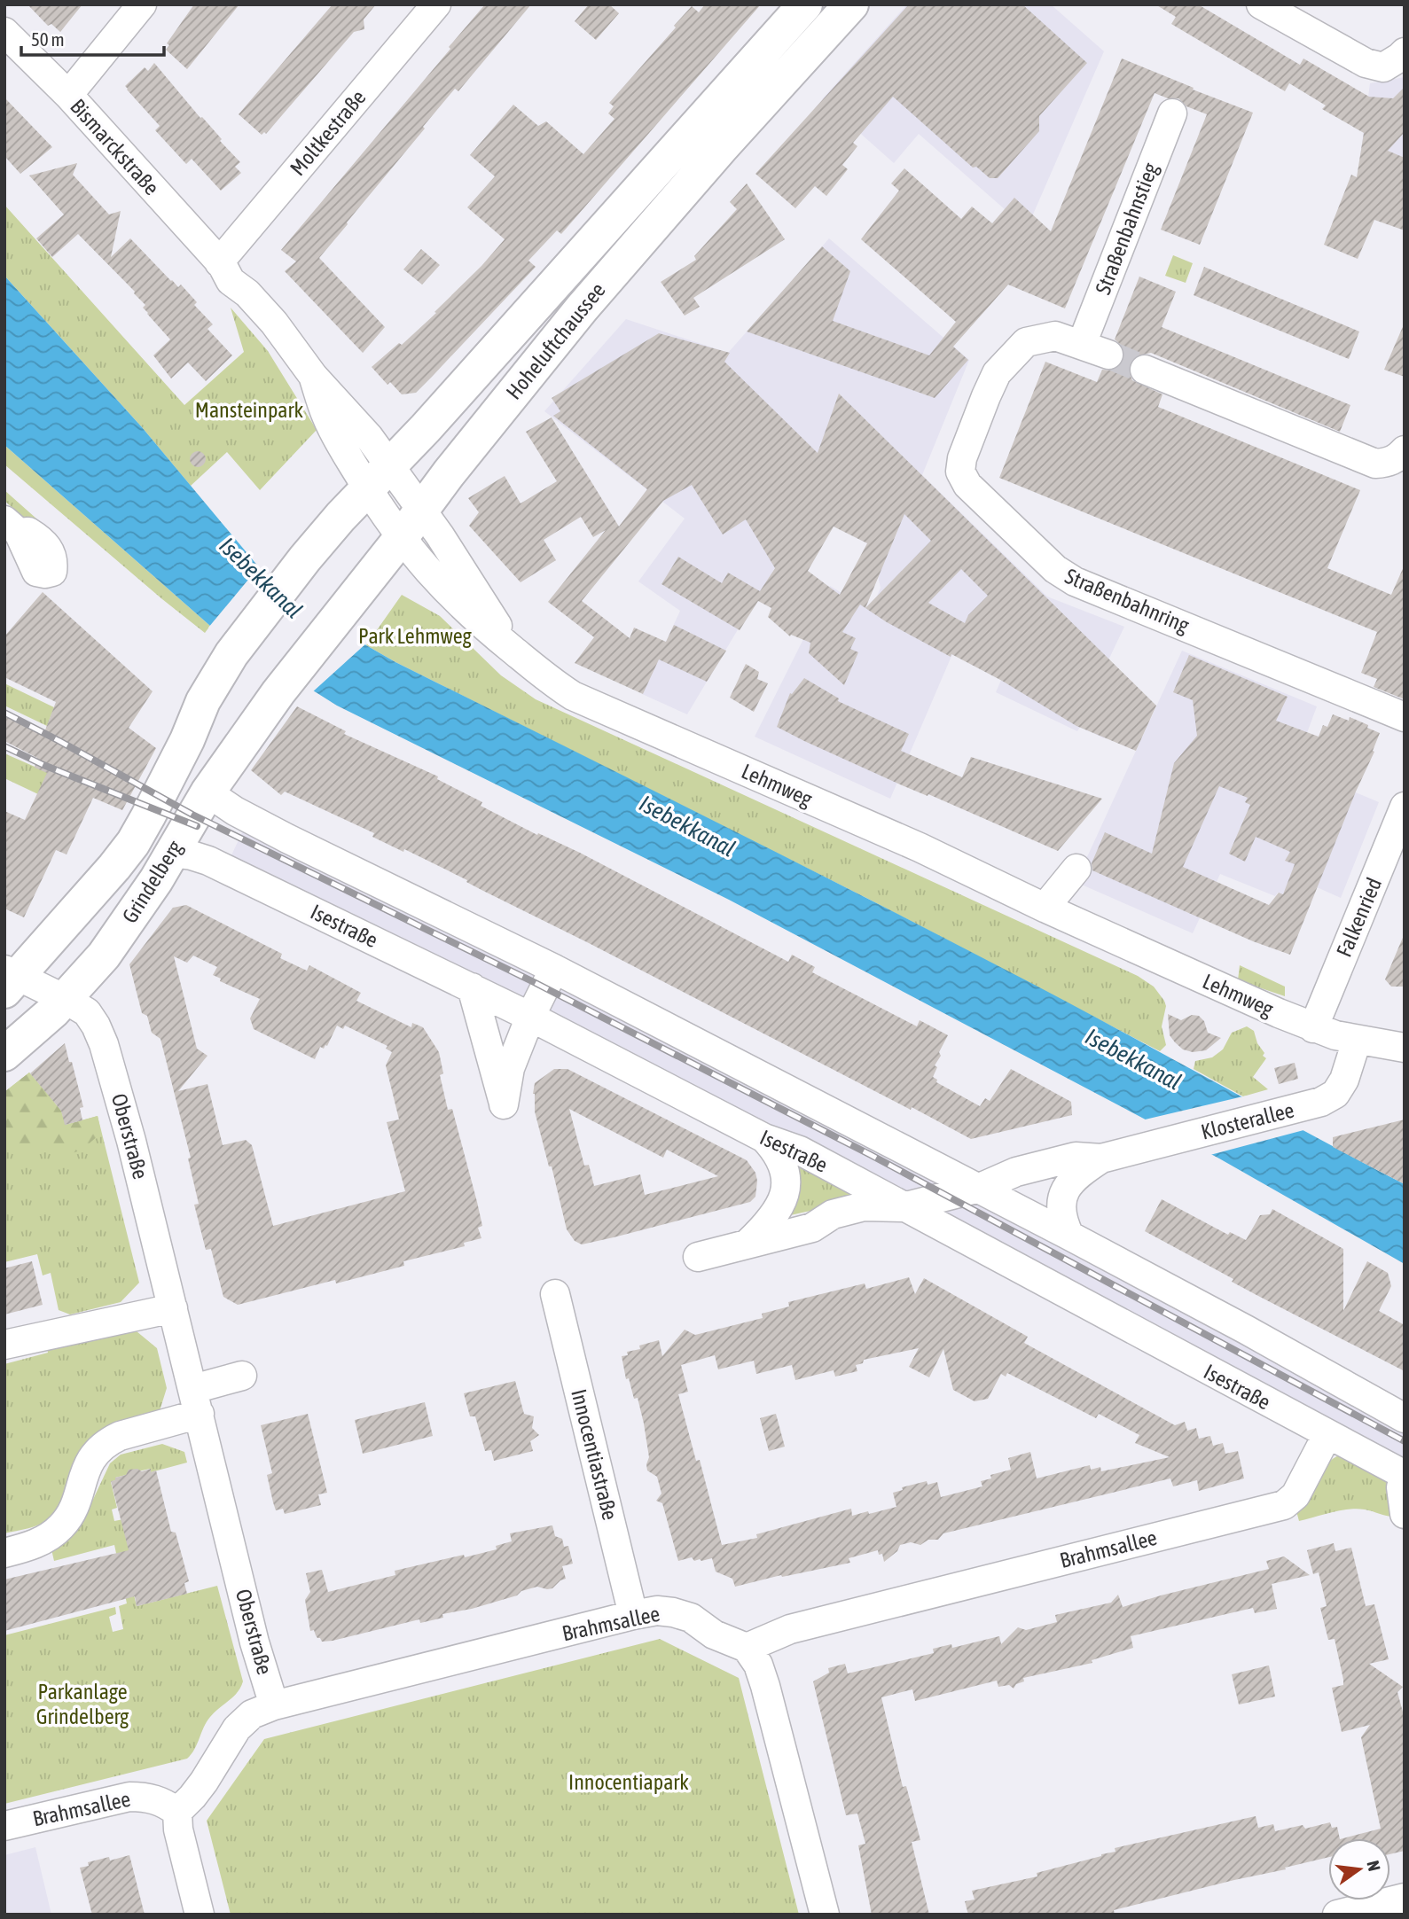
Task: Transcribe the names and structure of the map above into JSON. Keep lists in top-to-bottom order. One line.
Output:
{"streets":{"main road":["Hoheluftchaussee","Grindelberg"],"street":["Moltkestraße","Bismarckstraße","Straßenbahnstieg","Straßenbahnring","Lehmweg","Falkenried","Isestraße","Klosterallee","Oberstraße","Innocentiastraße","Brahmsallee"]},"crossings":[["Moltkestraße","Bismarckstraße"],["Bismarckstraße","Hoheluftchaussee"],["Bismarckstraße","Lehmweg"],["Straßenbahnstieg","Straßenbahnring"],["Hoheluftchaussee","Lehmweg"],["Hoheluftchaussee","Grindelberg"],["Lehmweg","Falkenried"],["Lehmweg","Klosterallee"],["Grindelberg","Isestraße"],["Grindelberg","Oberstraße"],["Isestraße","Klosterallee"],["Isestraße","Brahmsallee"],["Oberstraße","Brahmsallee"],["Innocentiastraße","Brahmsallee"]],"water":["Isebekkanal"],"parks":["Mansteinpark","Park Lehmweg","Parkanlage Grindelberg","Innocentiapark"],"scale_bar":"50 m","north":"right"}
